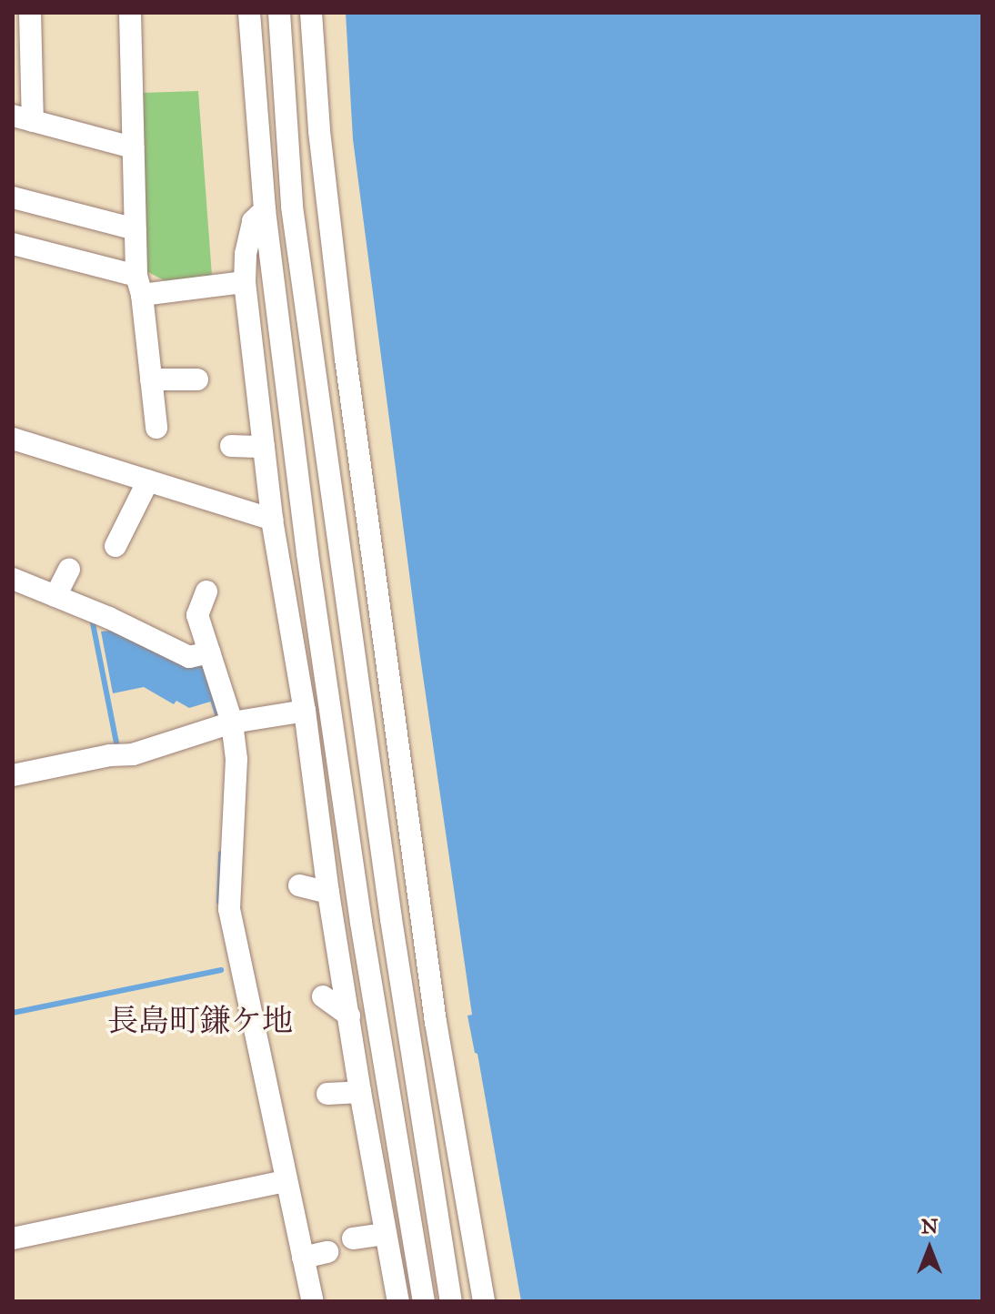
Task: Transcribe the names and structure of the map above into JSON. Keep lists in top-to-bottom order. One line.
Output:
{"districts":["長島町鎌ケ地"],"north":"top"}
